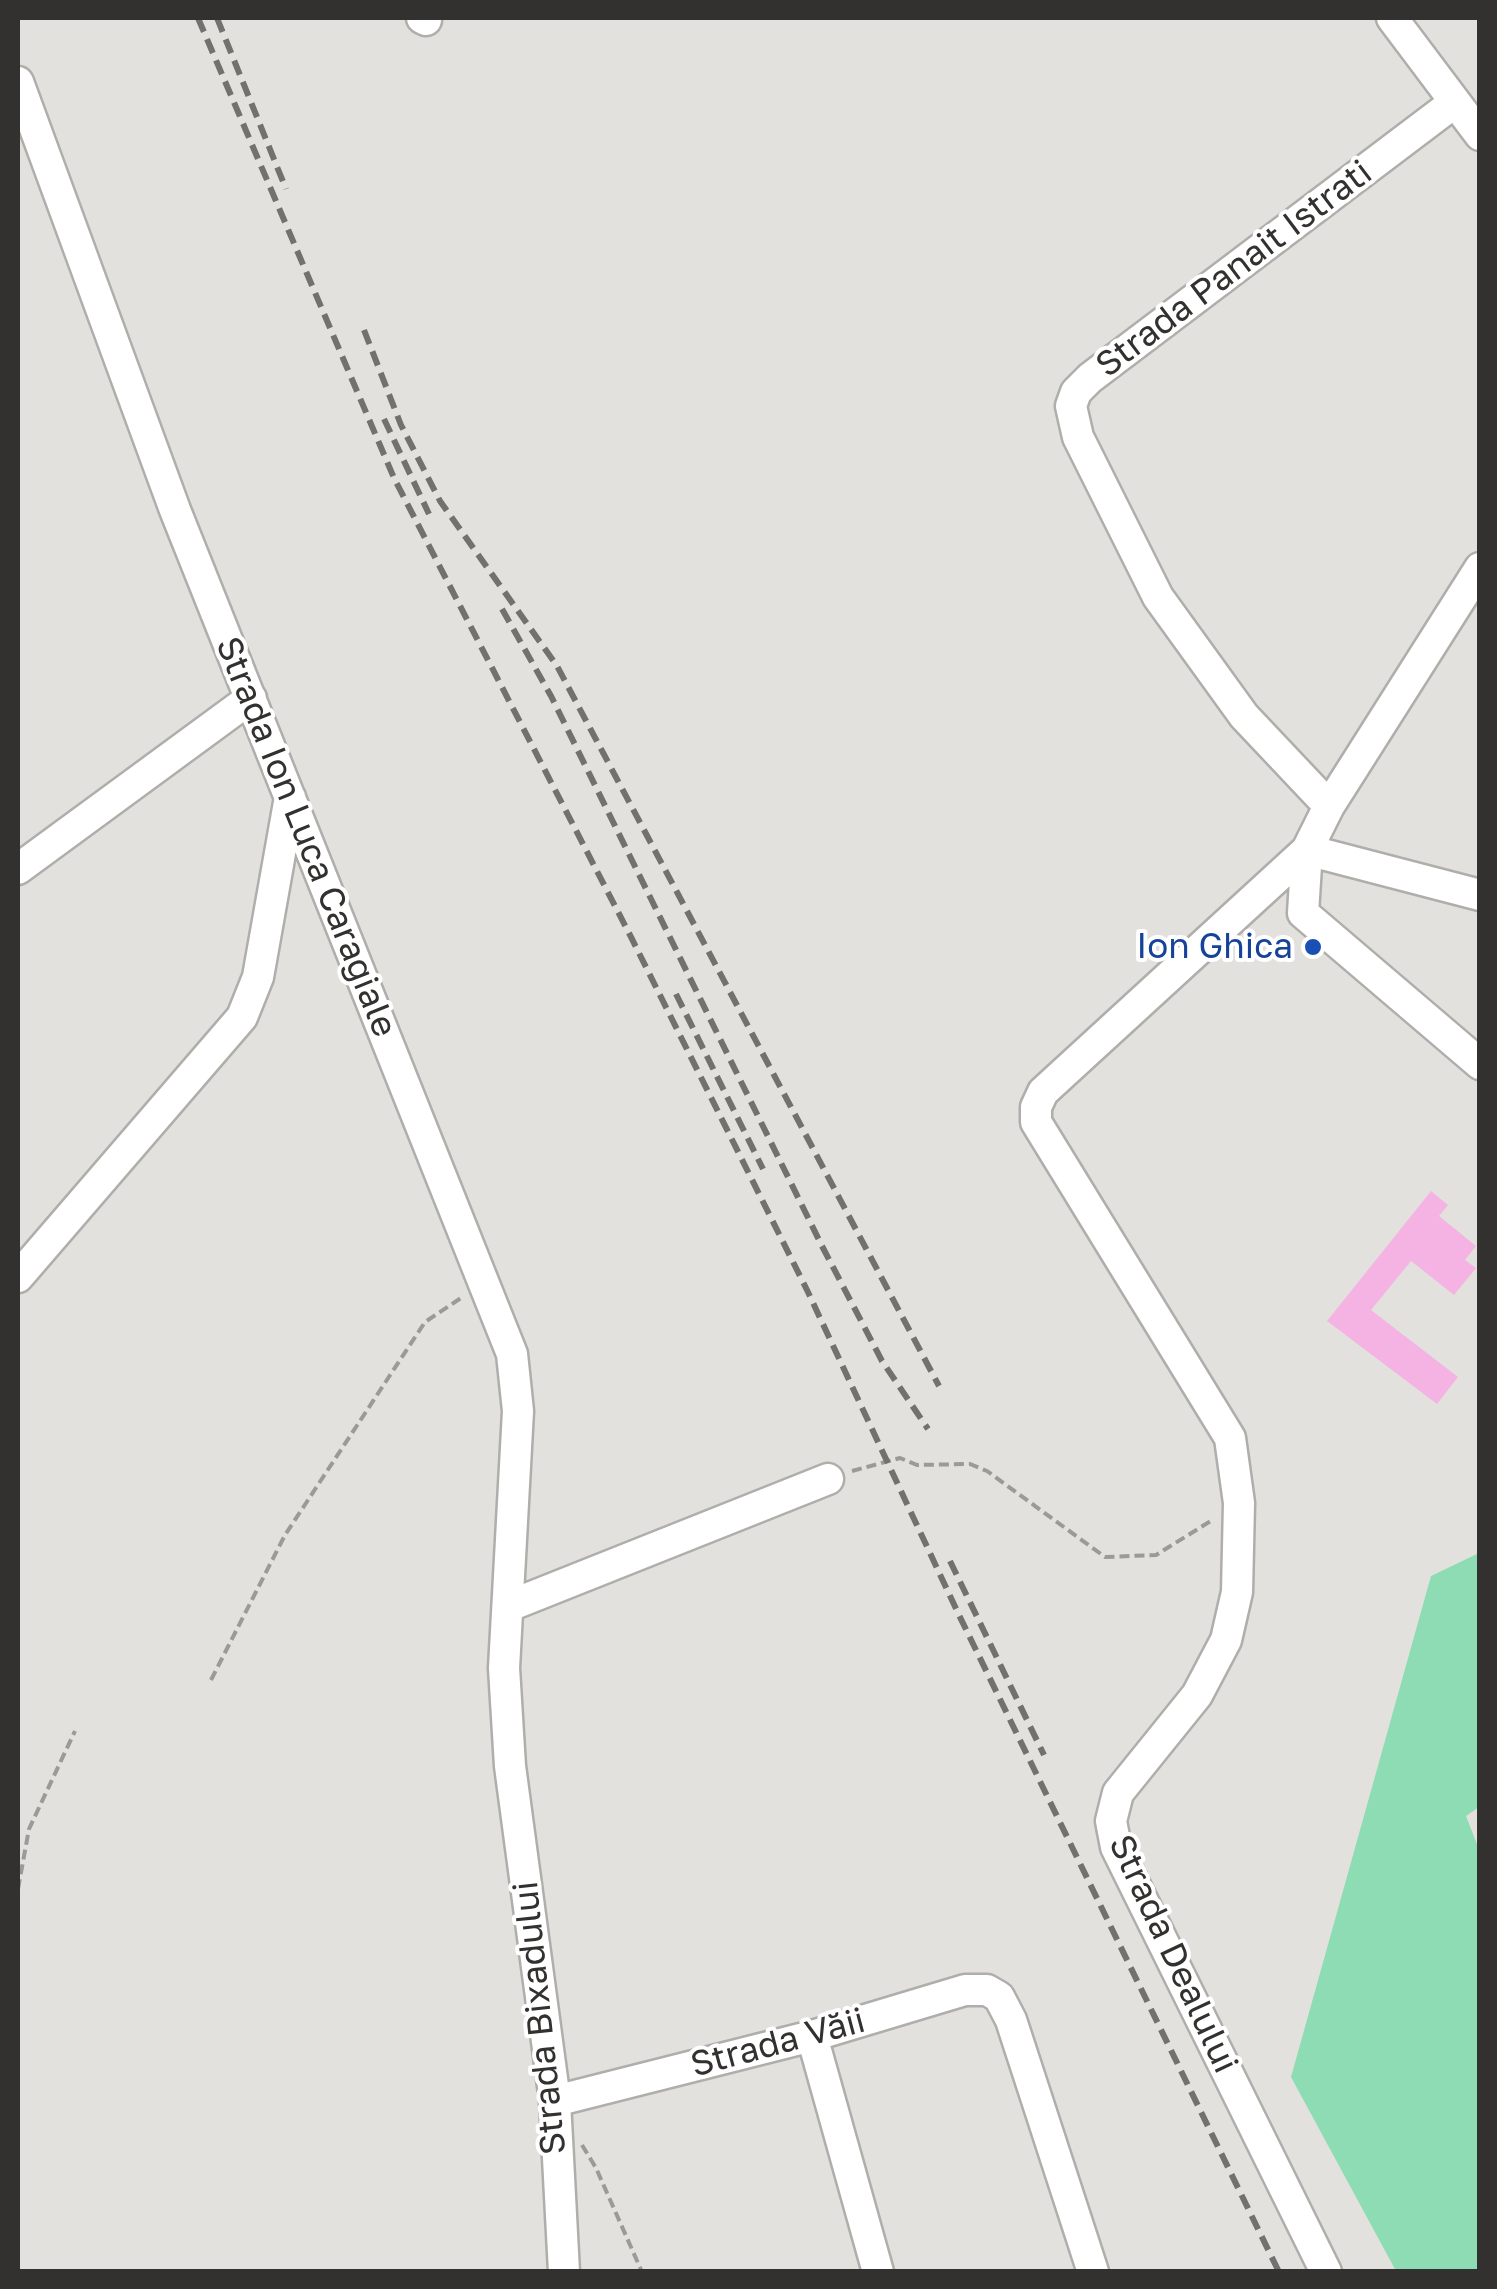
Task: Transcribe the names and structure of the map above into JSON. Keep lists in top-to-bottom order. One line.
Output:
{"streets":{"street":["Strada Panait Istrati","Strada Ion Luca Caragiale","Strada Dealului","Strada Bixadului","Strada Văii"]},"crossings":[["Strada Ion Luca Caragiale","Strada Bixadului"],["Strada Bixadului","Strada Văii"]],"places":["Ion Ghica"]}
